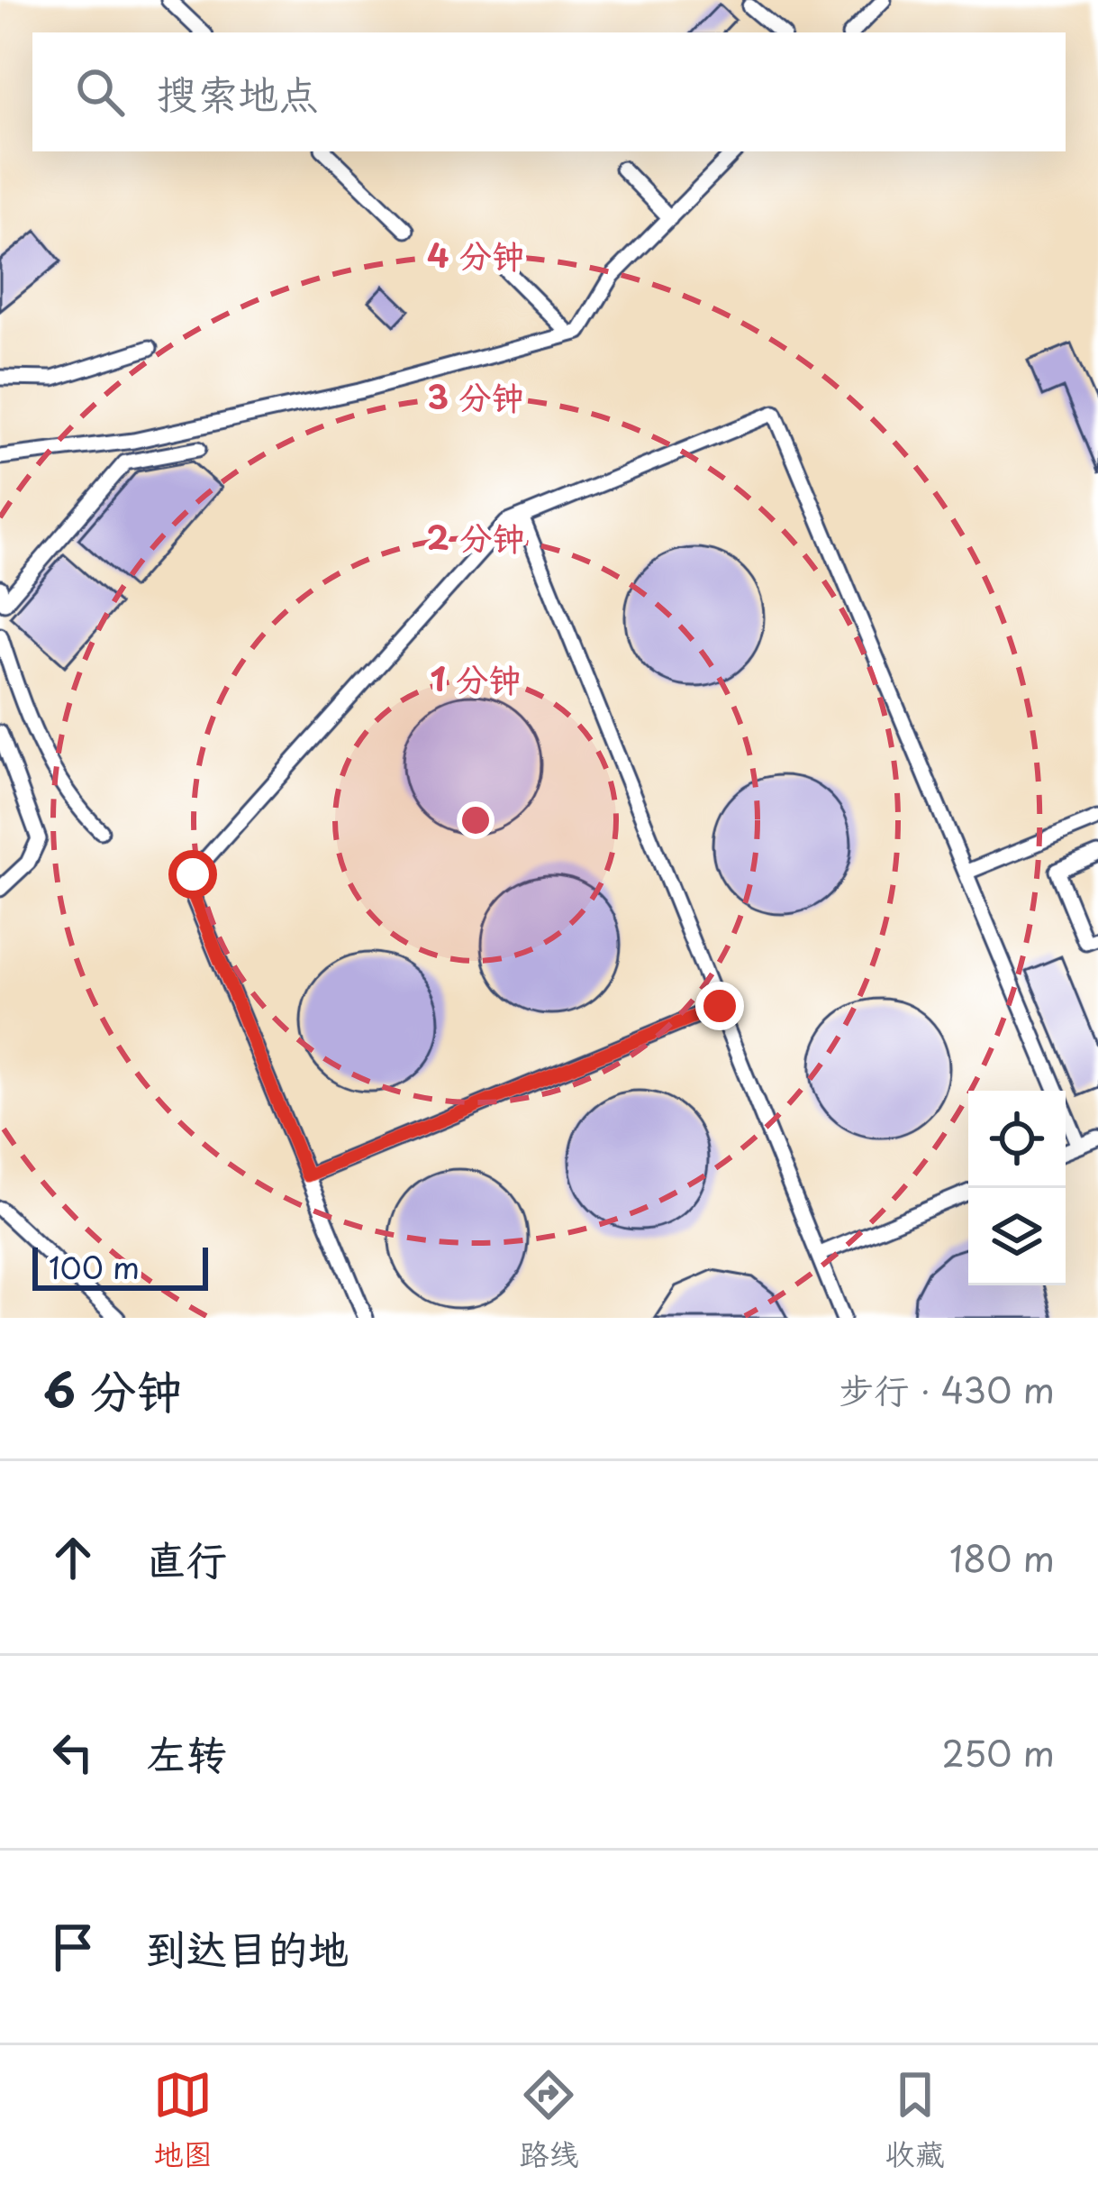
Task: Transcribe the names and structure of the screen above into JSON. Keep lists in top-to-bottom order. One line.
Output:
{"scale_bar":"100 m","page":{"search":"搜索地点","scale":"100 m","heading":["6 分钟","步行 · 430 m"],"list":[["直行","180 m"],["左转","250 m"],"到达目的地"],"nav":["地图","路线","收藏"]},"rings":["4 分钟","3 分钟","2 分钟","1 分钟"]}
